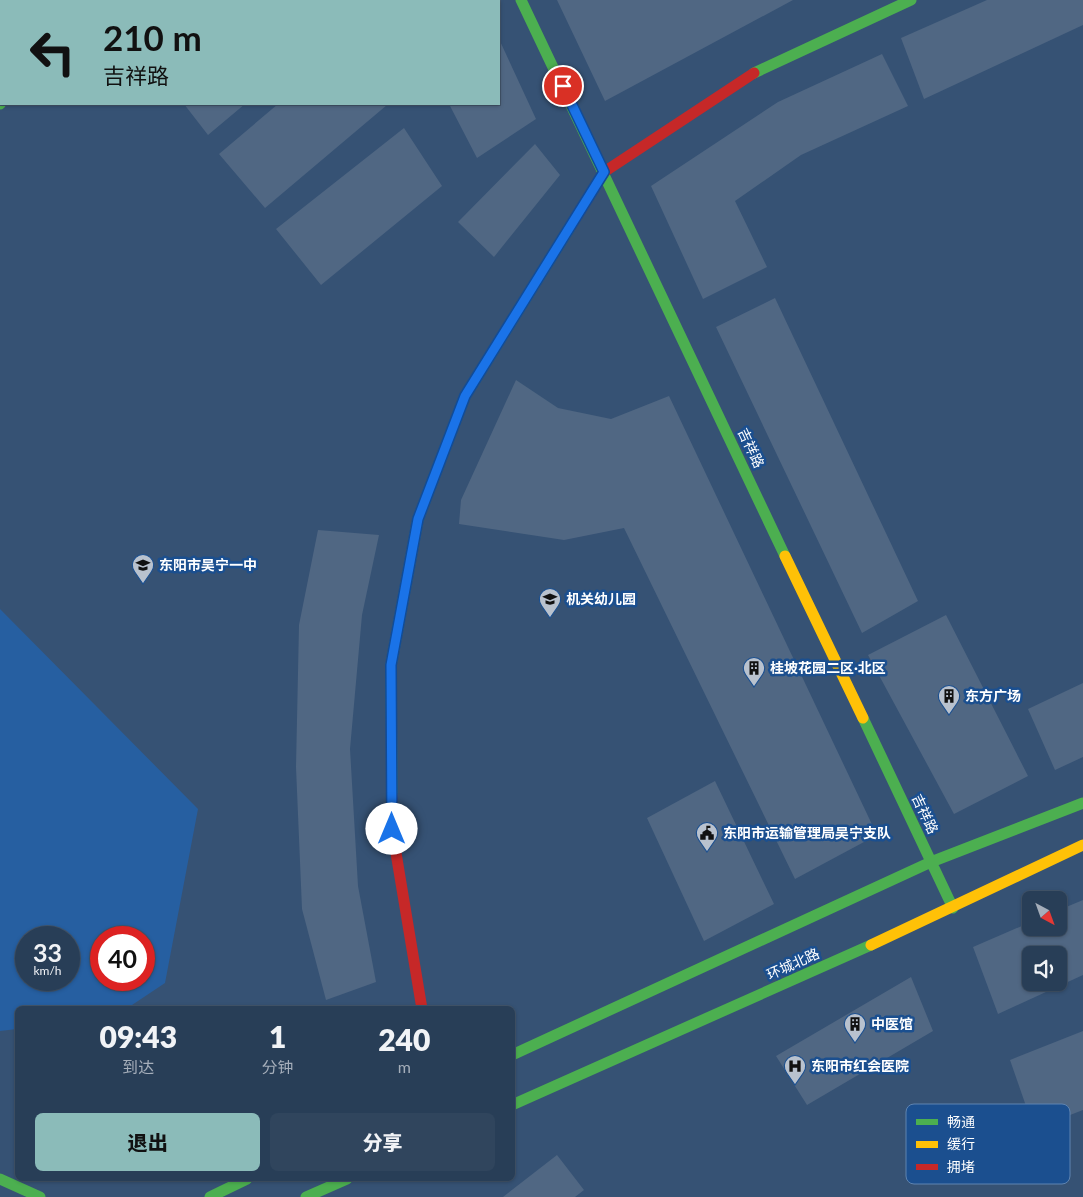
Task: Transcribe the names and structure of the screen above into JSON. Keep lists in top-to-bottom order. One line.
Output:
{"streets":{"street":["吉祥路","环城北路"]},"crossings":[["吉祥路","环城北路"]],"places":{"school or university":["东阳市吴宁一中","机关幼儿园"],"building":["桂坡花园二区·北区","东方广场","中医馆"],"public building":["东阳市运输管理局吴宁支队"],"hospital":["东阳市红会医院"]},"legend":["畅通","缓行","拥堵"],"north":"bottom right","page":{"turn":["210 m","吉祥路"],"speed":"33 km/h","limit":"40","eta":["09:43","到达","1","分钟","240","m"],"buttons":["退出","分享"]}}
